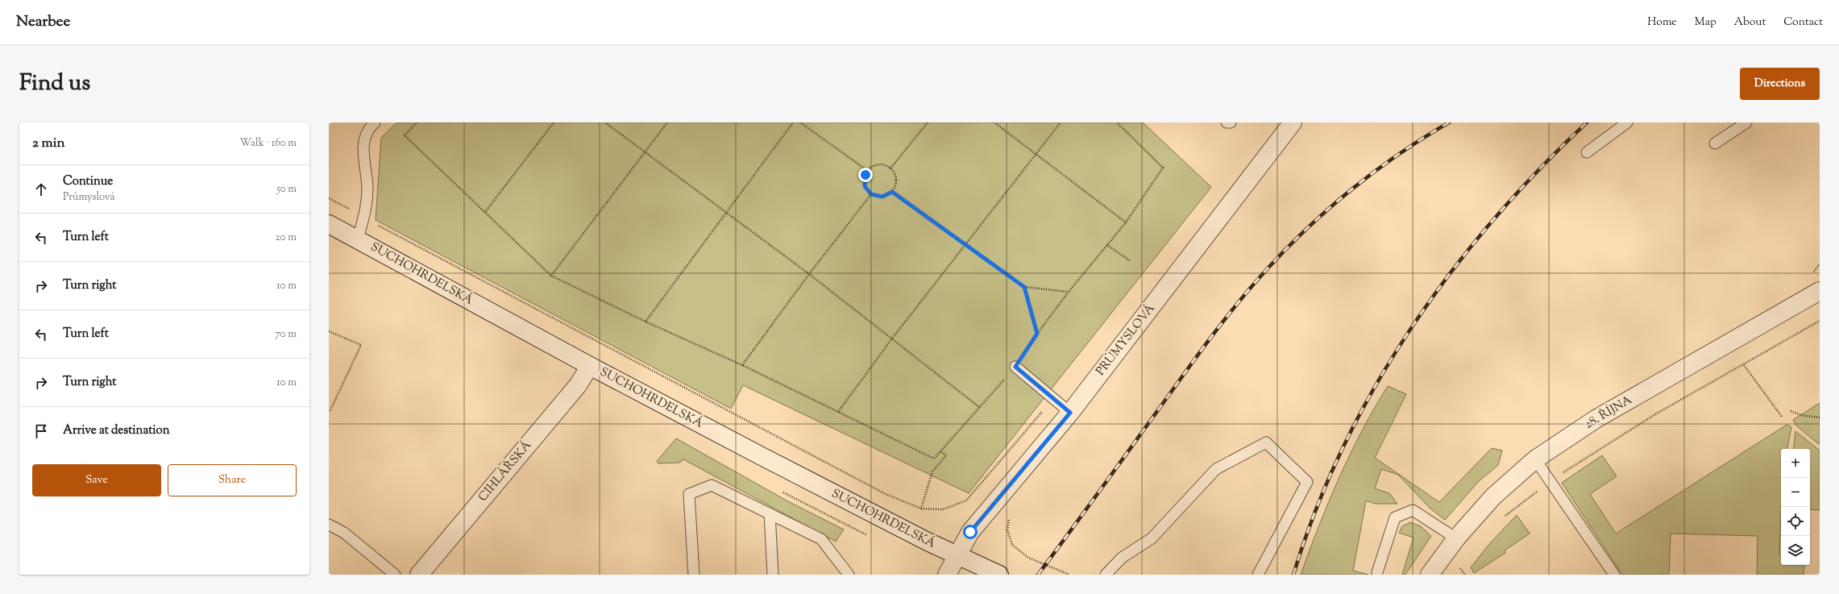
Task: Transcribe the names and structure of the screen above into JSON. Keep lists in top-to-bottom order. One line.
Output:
{"streets":{"street":["SUCHOHRDELSKÁ","PRŮMYSLOVÁ","28. ŘÍJNA","CIHLÁŘSKÁ"]},"crossings":[["SUCHOHRDELSKÁ","PRŮMYSLOVÁ"],["SUCHOHRDELSKÁ","CIHLÁŘSKÁ"]],"page":{"header":"Nearbee","nav":["Home","Map","About","Contact"],"title":"Find us","buttons":["Directions",["Save","Share"]],"heading":["2 min","Walk · 160 m"],"list":[["Continue","Průmyslová","50 m"],["Turn left","20 m"],["Turn right","10 m"],["Turn left","70 m"],["Turn right","10 m"],"Arrive at destination"],"map_buttons":["+","−"]}}
